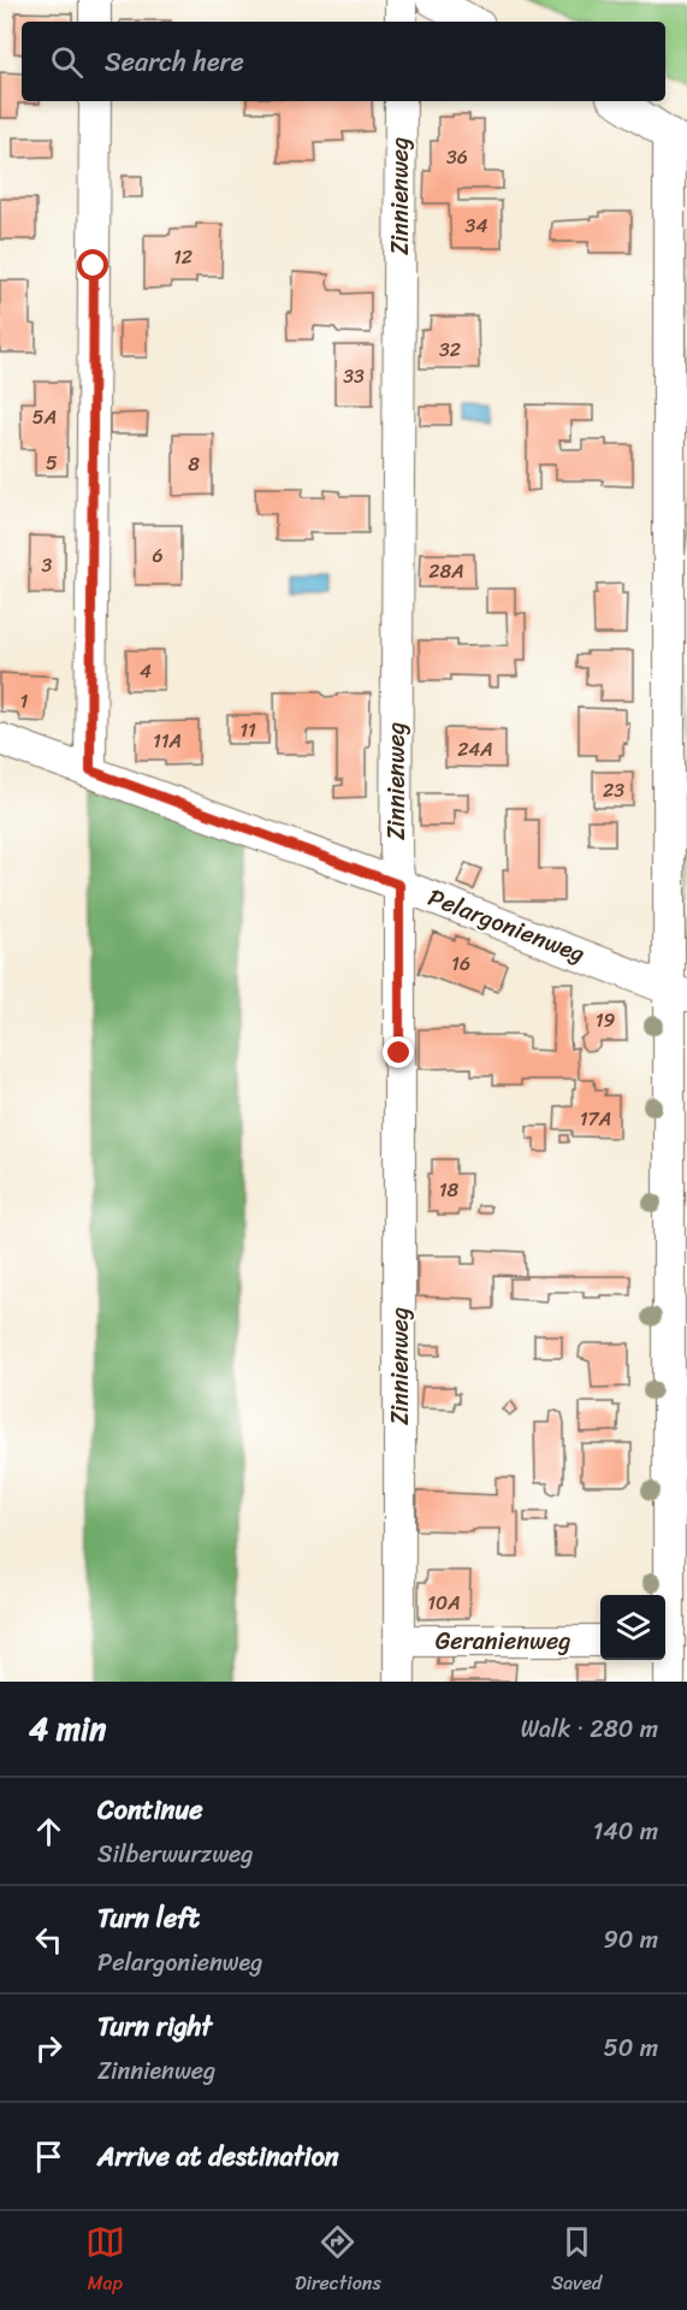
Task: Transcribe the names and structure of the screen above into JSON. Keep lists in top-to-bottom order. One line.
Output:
{"streets":{"street":["Zinnienweg","Pelargonienweg","Geranienweg"]},"crossings":[["Zinnienweg","Pelargonienweg"],["Zinnienweg","Geranienweg"]],"house_numbers":["36","34","12","32","33","5A","5","8","6","3","28A","4","1","11","11A","24A","23","16","19","17A","18","10A"],"page":{"search":"Search here","heading":["4 min","Walk · 280 m"],"list":[["Continue","Silberwurzweg","140 m"],["Turn left","Pelargonienweg","90 m"],["Turn right","Zinnienweg","50 m"],"Arrive at destination"],"nav":["Map","Directions","Saved"]}}
